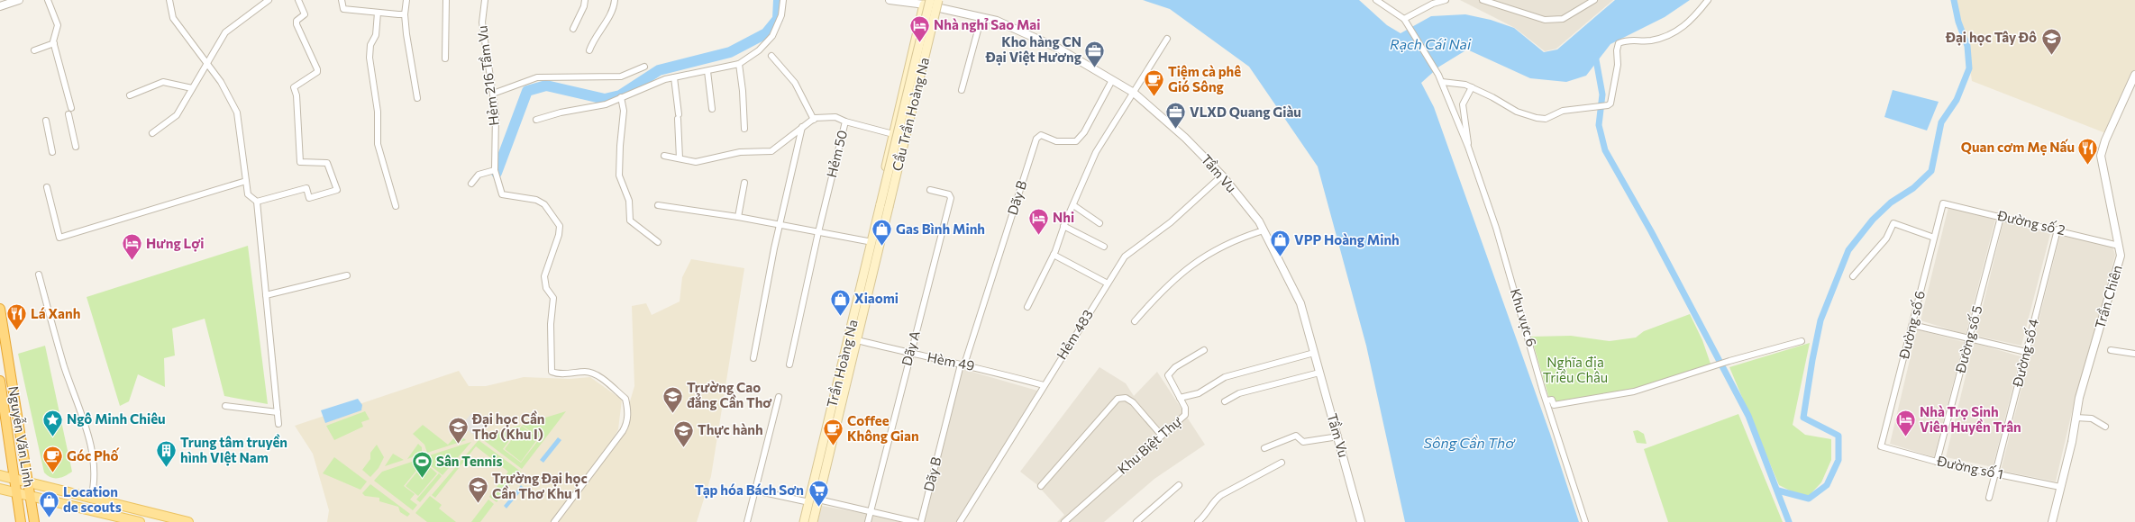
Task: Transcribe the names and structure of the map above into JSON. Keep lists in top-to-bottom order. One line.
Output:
{"streets":{"highway":["Nguyễn Văn Linh"],"main road":["Cầu Trần Hoàng Na","Trần Hoàng Na"],"street":["Hẻm 216 Tầm Vu","Hẻm 50","Tầm Vu","Dãy B","Đường số 2","Trần Chiên","Khu vực 6","Đường số 6","Hẻm 483","Đường số 5","Dãy A","Đường số 4","Hèm 49","Khu Biệt Thự","Đường số 1"]},"crossings":[["Cầu Trần Hoàng Na","Tầm Vu"],["Cầu Trần Hoàng Na","Trần Hoàng Na"],["Tầm Vu","Dãy B"],["Tầm Vu","Hẻm 483"],["Dãy B","Hèm 49"],["Đường số 2","Trần Chiên"],["Đường số 2","Đường số 6"],["Đường số 2","Đường số 5"],["Đường số 2","Đường số 4"],["Trần Chiên","Đường số 1"],["Đường số 6","Đường số 1"],["Hẻm 483","Hèm 49"],["Đường số 5","Đường số 1"],["Dãy A","Hèm 49"],["Đường số 4","Đường số 1"],["Hèm 49","Trần Hoàng Na"]],"water":["Rạch Cái Nai","Sông Cần Thơ"],"parks":["Nghĩa địa Triều Châu"],"places":{"hotel":["Nhà nghỉ Sao Mai","Nhi","Hưng Lợi","Nhà Trọ Sinh Viên Huyền Trân"],"school or university":["Đại học Tây Đô","Trường Cao đẳng Cần Thơ","Đại học Cần Thơ (Khu I)","Thực hành","Trường Đại học Cần Thơ Khu 1"],"office":["Kho hàng CN Đại Việt Hương","VLXD Quang Giàu"],"cafe":["Tiệm cà phê Gió Sông","Coffee Không Gian","Góc Phố"],"restaurant":["Quan cơm Mẹ Nấu","Lá Xanh"],"shop":["Gas Bình Minh","VPP Hoàng Minh","Xiaomi","Location de scouts"],"place":["Ngô Minh Chiêu"],"building":["Trung tâm truyền hình VIệt Nam"],"sports":["Sân Tennis"],"supermarket":["Tạp hóa Bách Sơn"]}}
